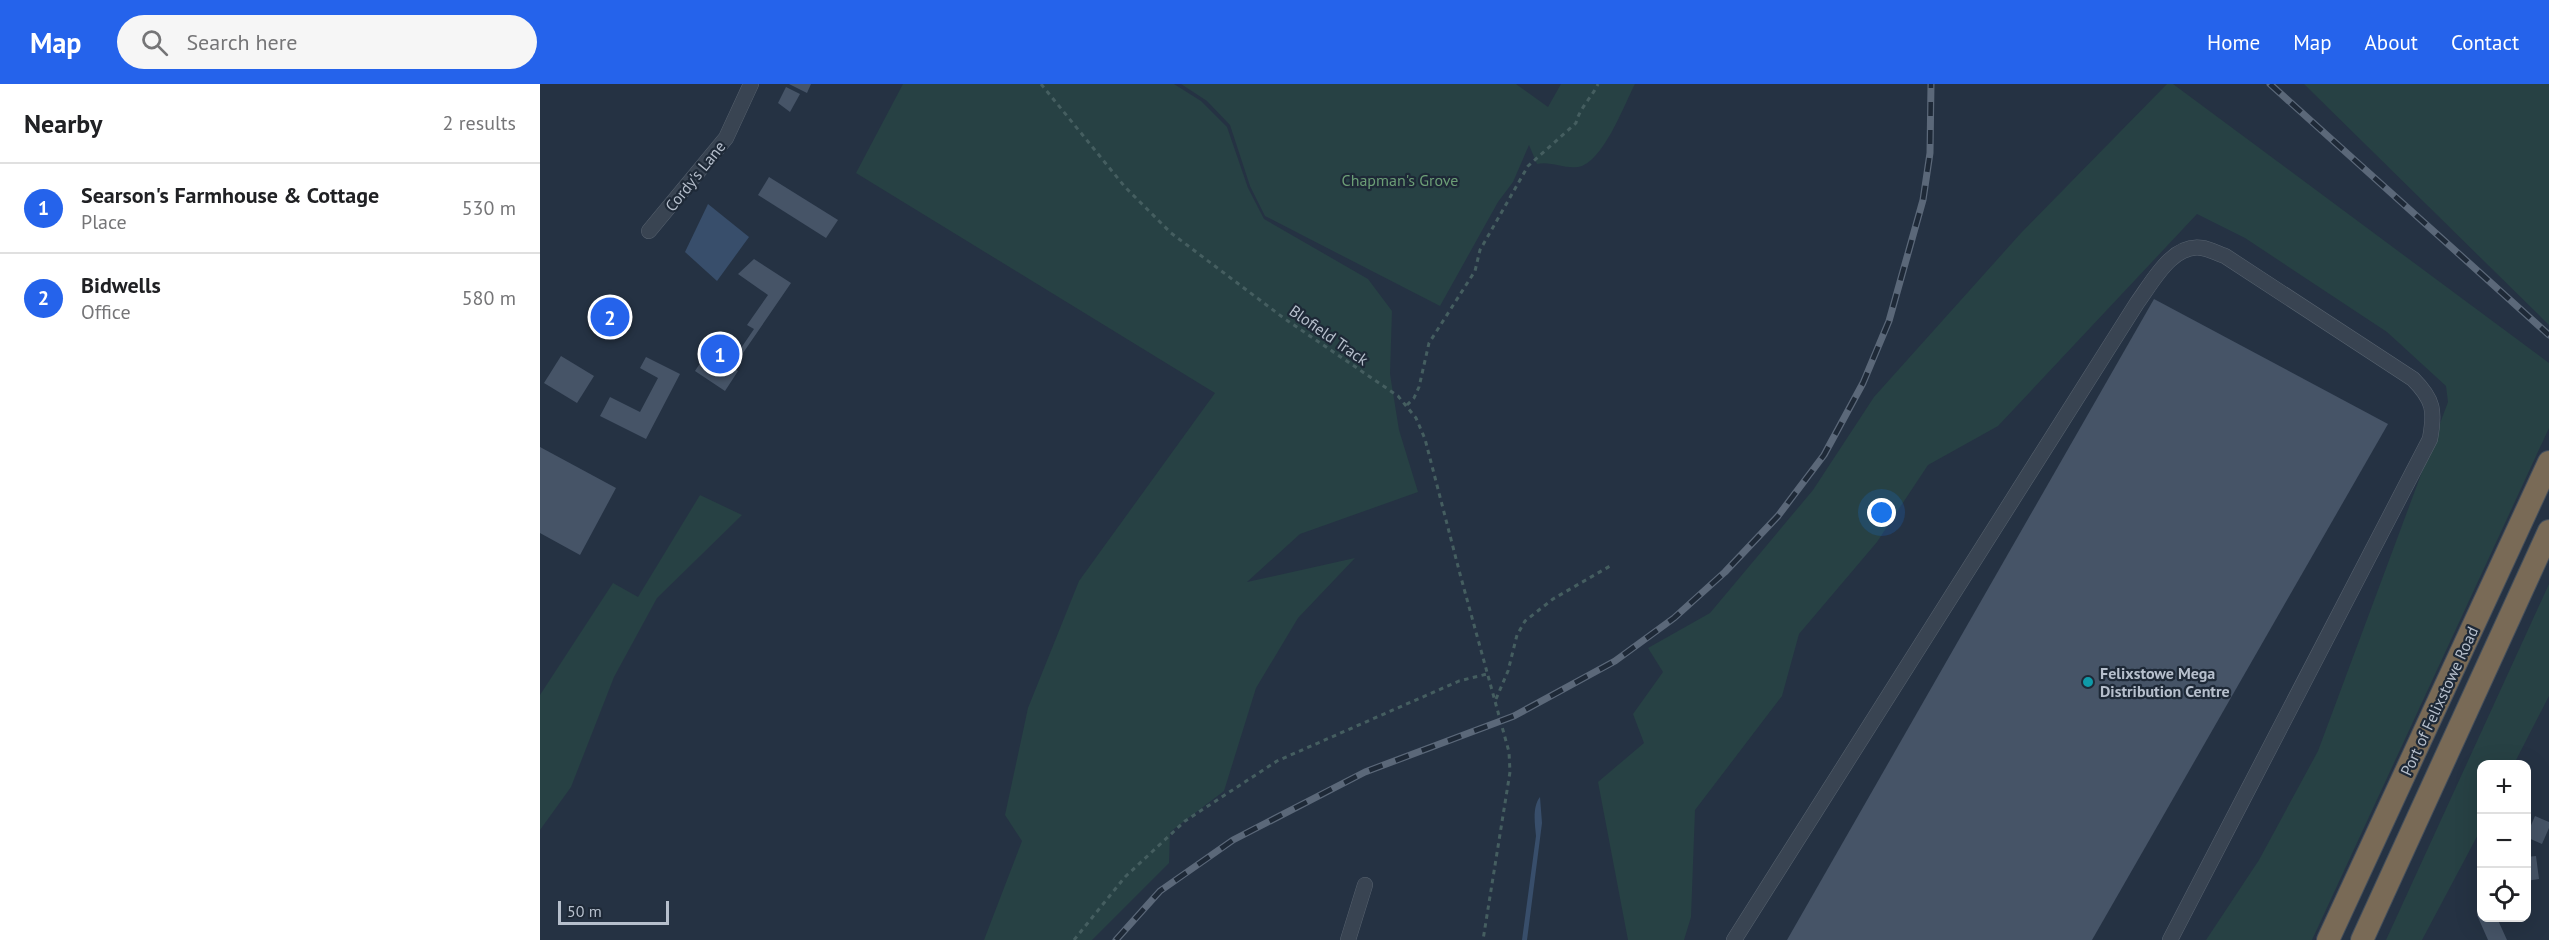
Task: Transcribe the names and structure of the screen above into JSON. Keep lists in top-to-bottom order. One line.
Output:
{"streets":{"highway":["Port of Felixstowe Road"],"street":["Cordy's Lane"],"path":["Blofield Track"]},"parks":["Chapman's Grove"],"places":["Felixstowe Mega Distribution Centre"],"scale_bar":"50 m","page":{"header":"Map","search":"Search here","nav":["Home","Map","About","Contact"],"heading":["Nearby","2 results"],"list":[{"mark":"1","name":"Searson's Farmhouse & Cottage","note":"Place","value":"530 m"},{"mark":"2","name":"Bidwells","note":"Office","value":"580 m"}],"pins":["2","1"],"map_buttons":["+","−"],"scale":"50 m"}}
